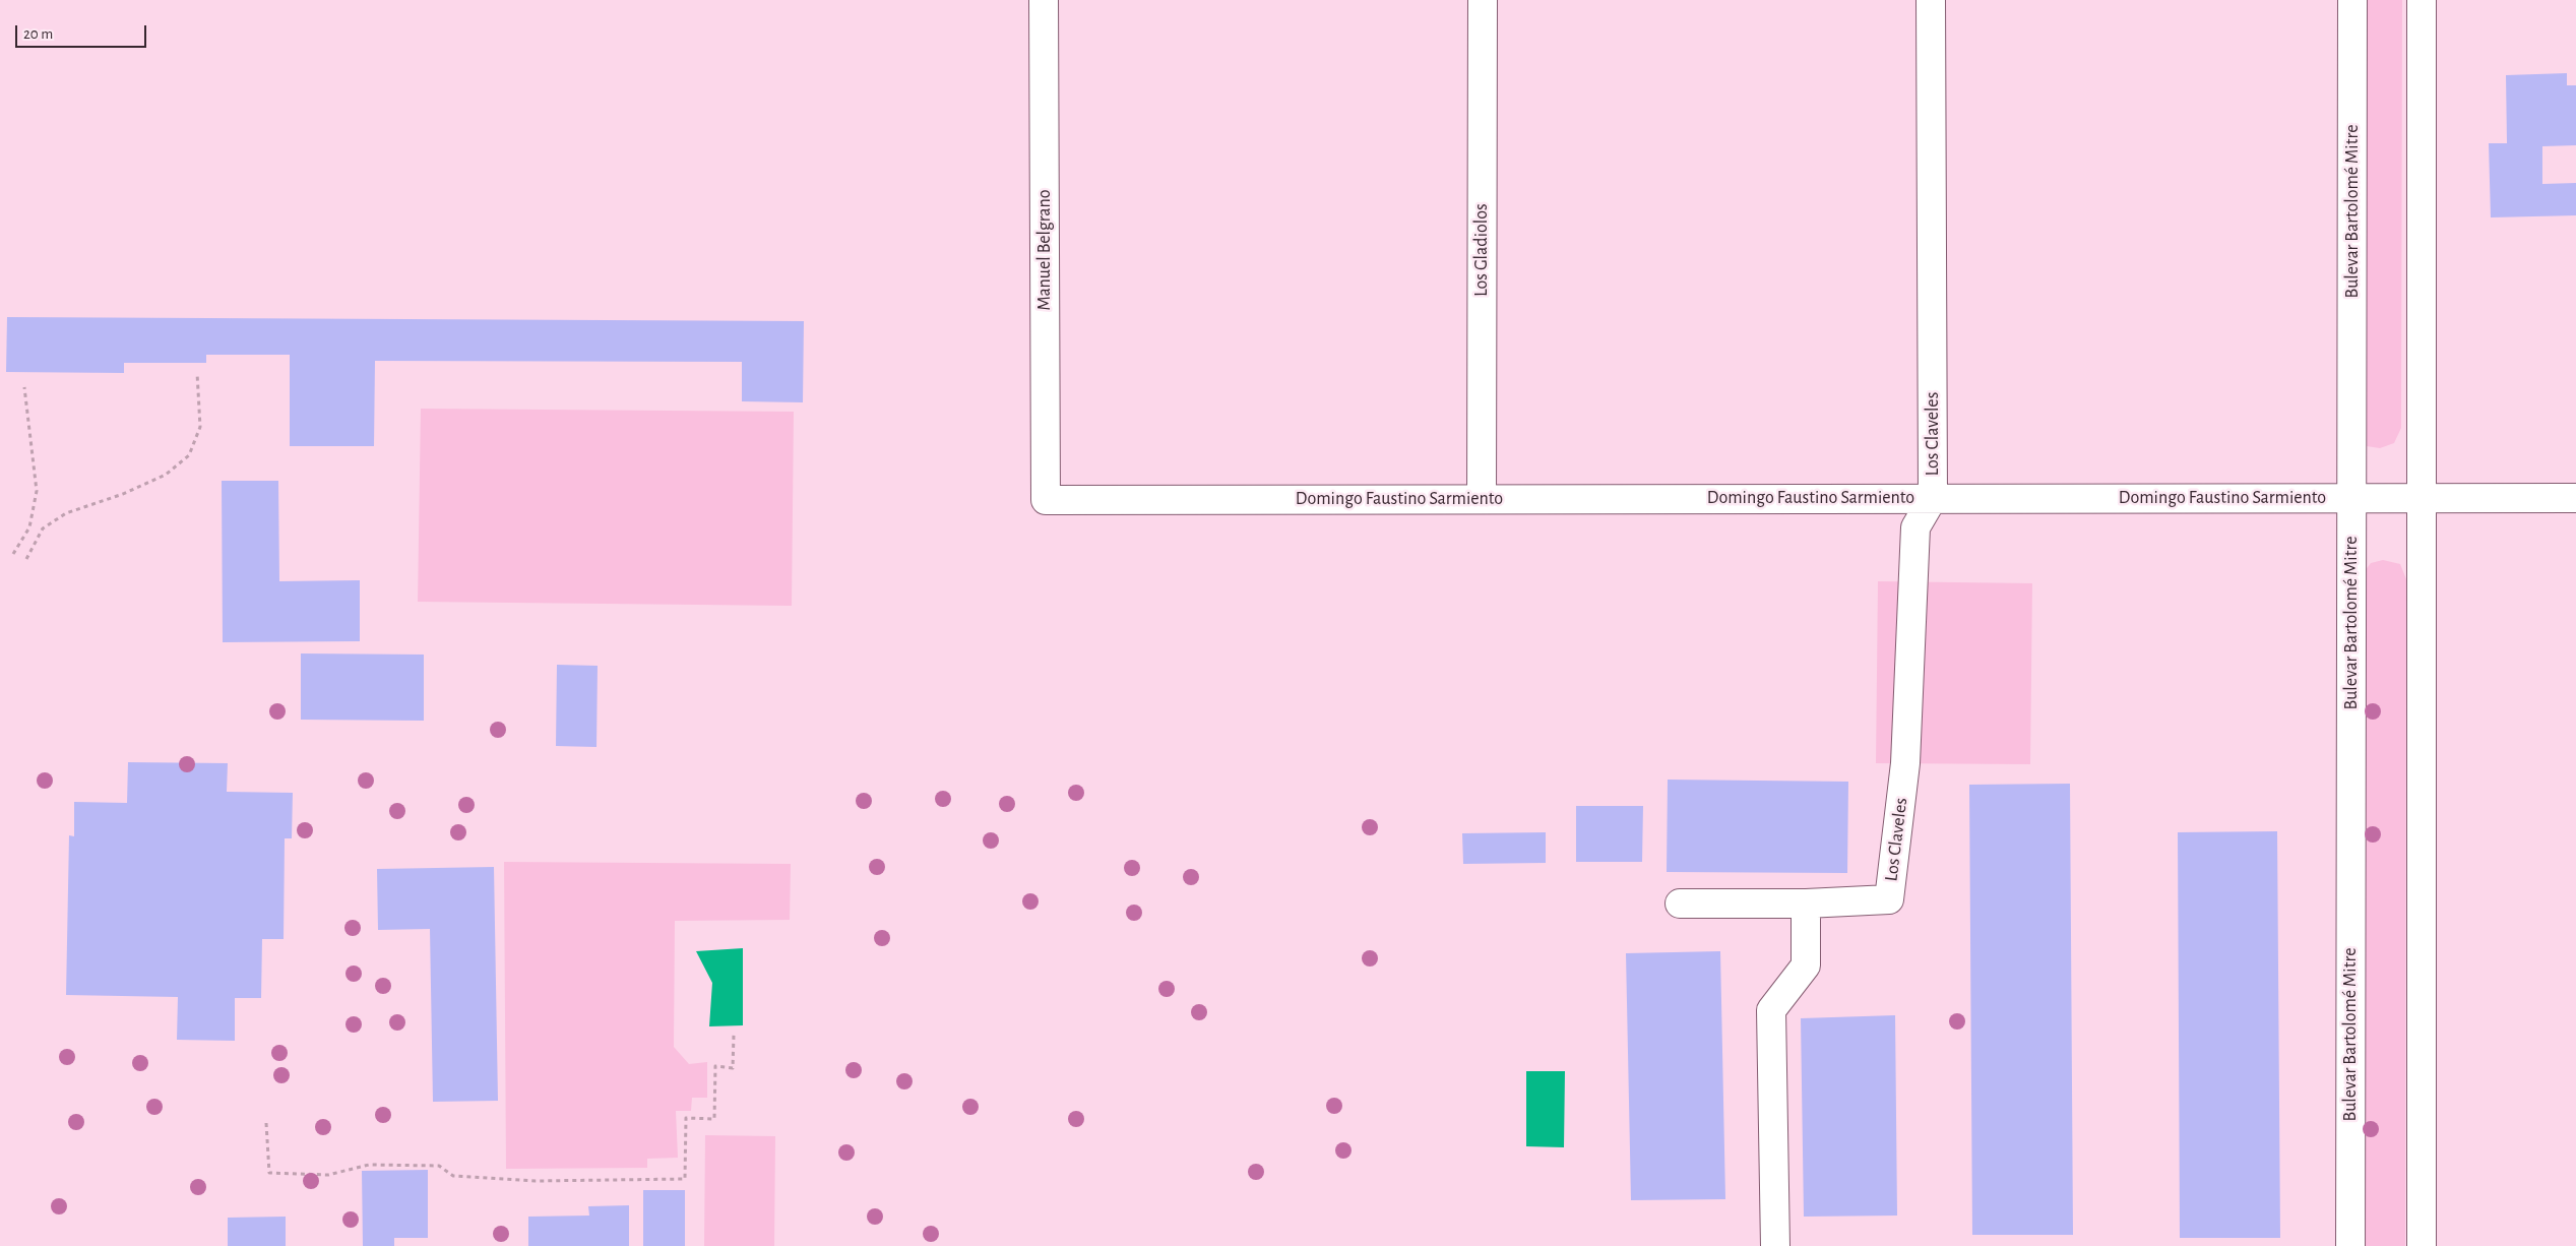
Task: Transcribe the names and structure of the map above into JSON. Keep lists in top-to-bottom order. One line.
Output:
{"streets":{"street":["Bulevar Bartolomé Mitre","Manuel Belgrano","Los Gladiolos","Los Claveles","Domingo Faustino Sarmiento"]},"crossings":[["Bulevar Bartolomé Mitre","Domingo Faustino Sarmiento"],["Manuel Belgrano","Domingo Faustino Sarmiento"],["Los Gladiolos","Domingo Faustino Sarmiento"],["Los Claveles","Domingo Faustino Sarmiento"]],"scale_bar":"20 m"}
